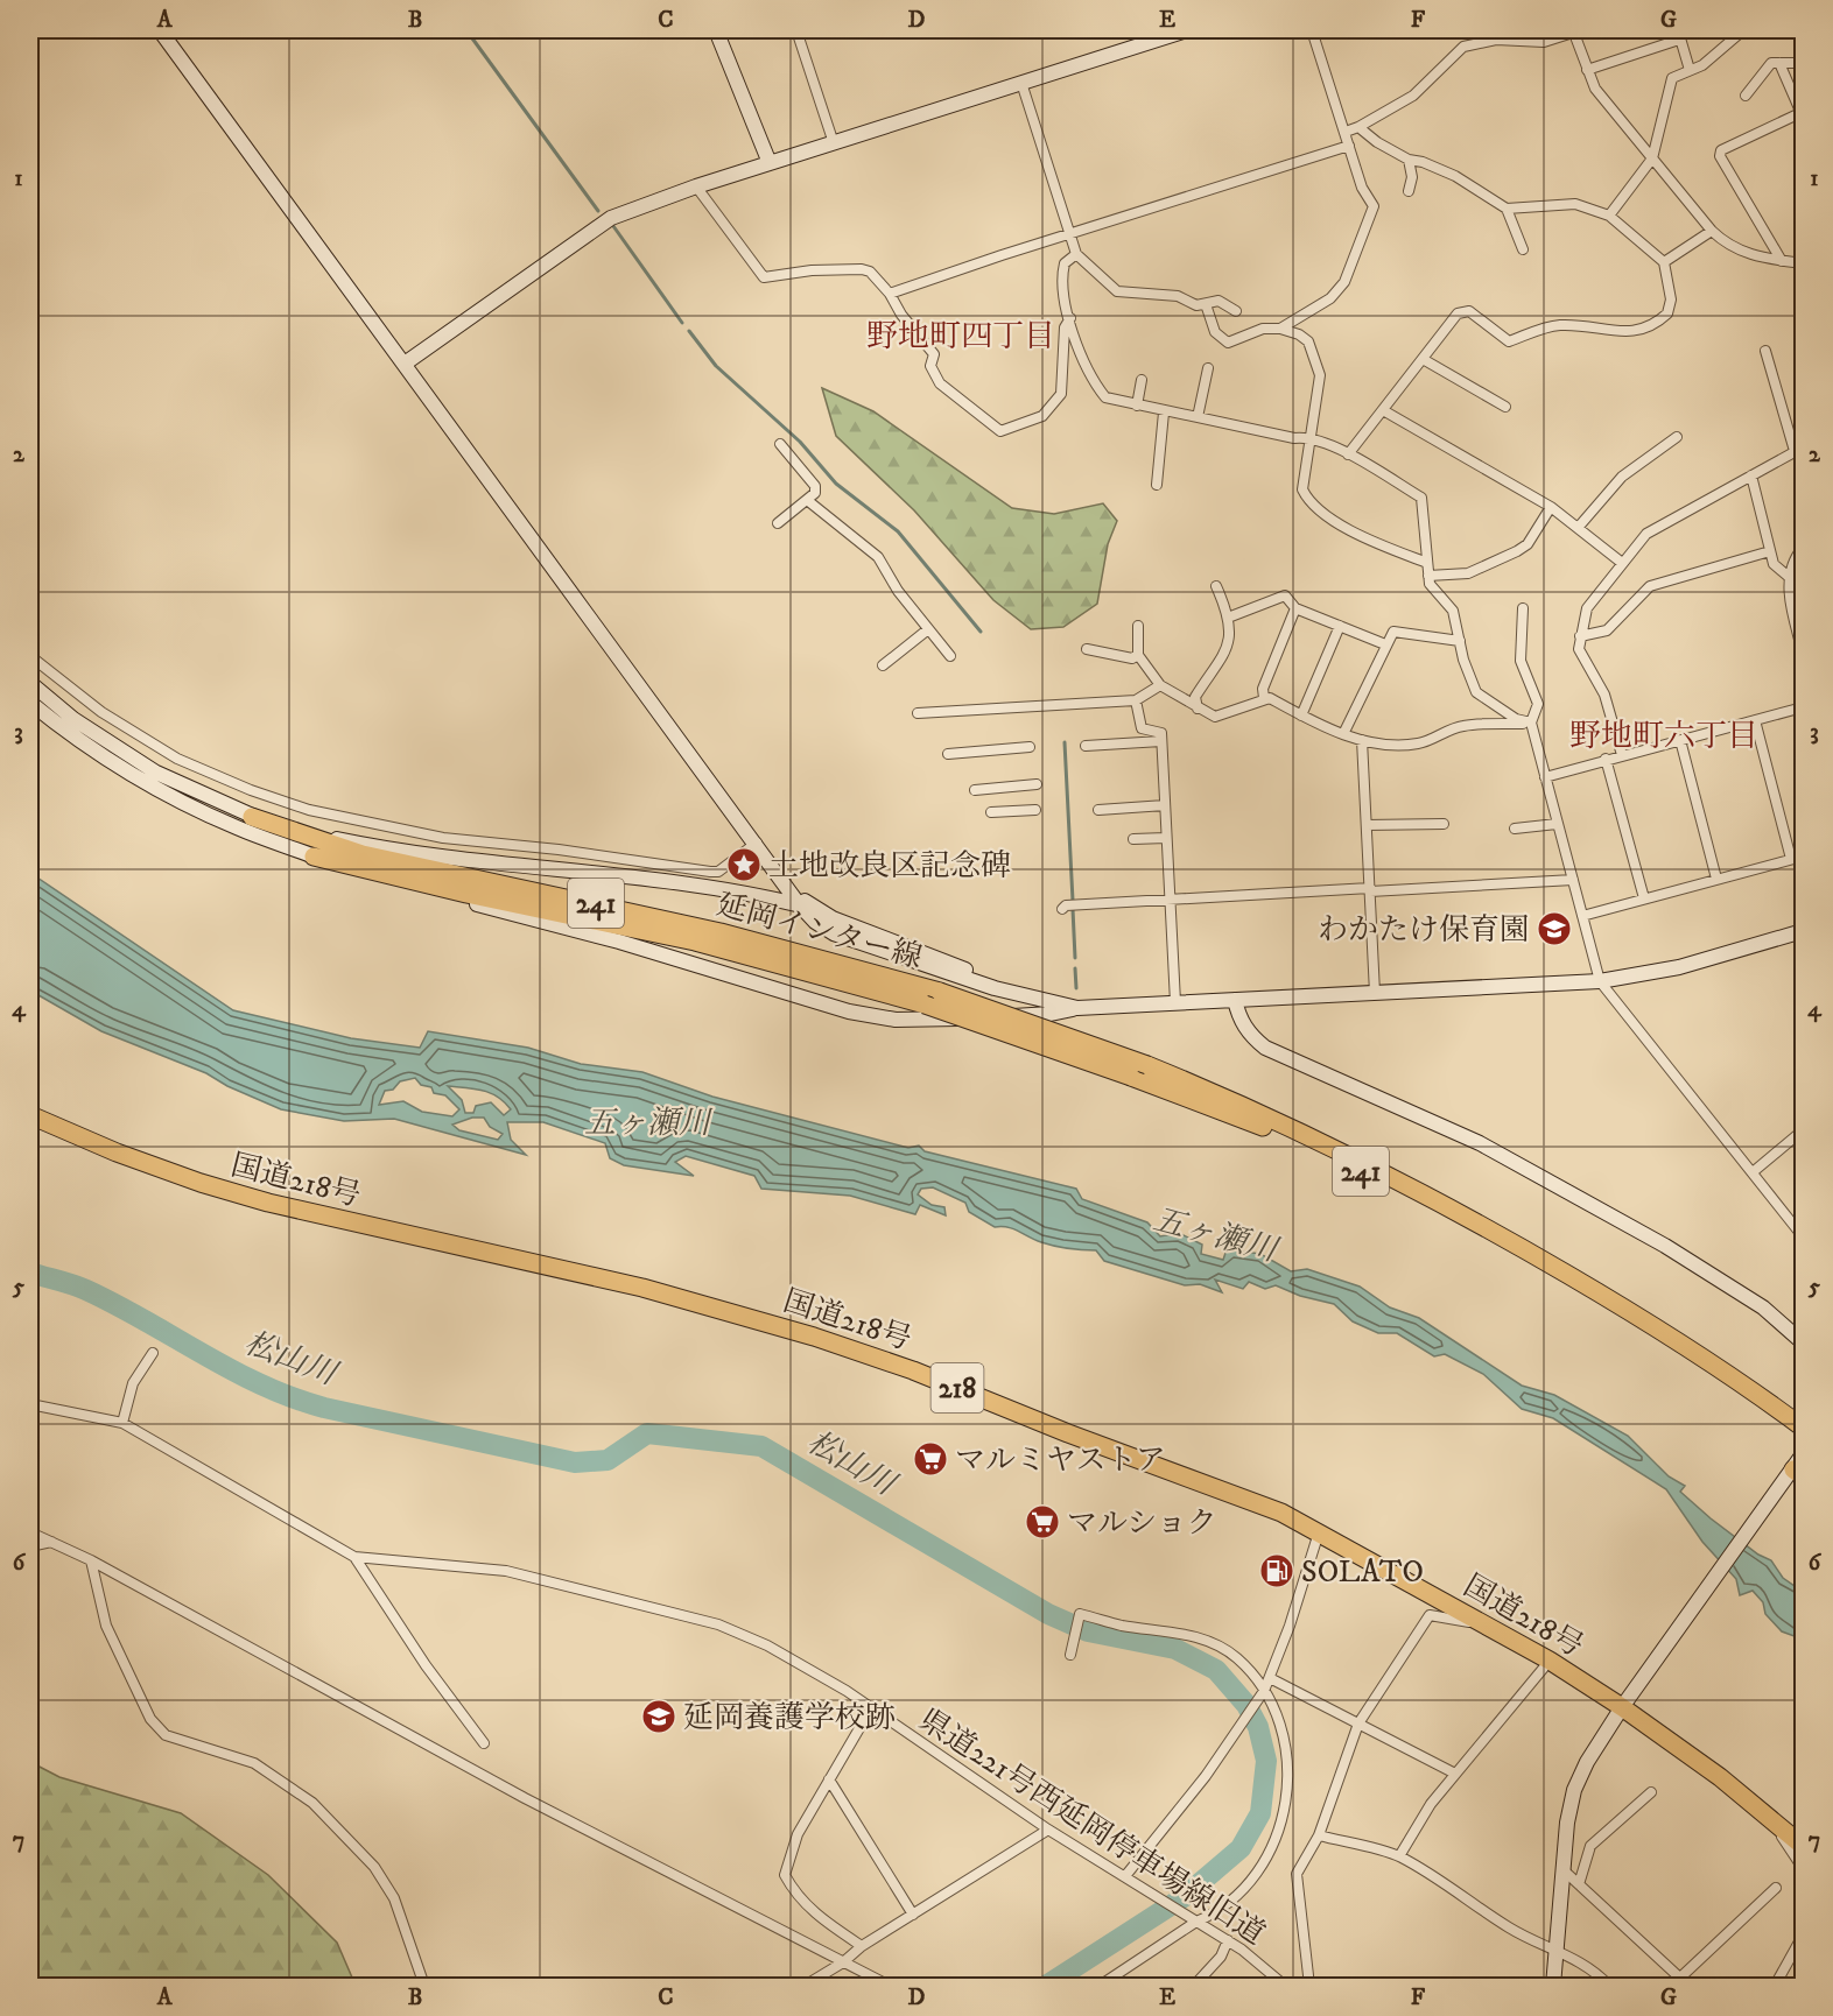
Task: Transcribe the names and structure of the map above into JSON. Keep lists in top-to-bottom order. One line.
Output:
{"streets":{"highway":["241","延岡インター線","国道218号","218"],"street":["県道221号西延岡停車場線旧道"]},"crossings":[["241","延岡インター線"]],"districts":["野地町四丁目","野地町六丁目"],"water":["五ヶ瀬川","松山川"],"places":{"place":["土地改良区記念碑"],"school or university":["わかたけ保育園","延岡養護学校跡"],"supermarket":["マルミヤストア","マルショク"],"fuel station":["SOLATO"]},"grid":{"columns":["A","B","C","D","E","F","G"],"rows":["1","2","3","4","5","6","7"]}}
